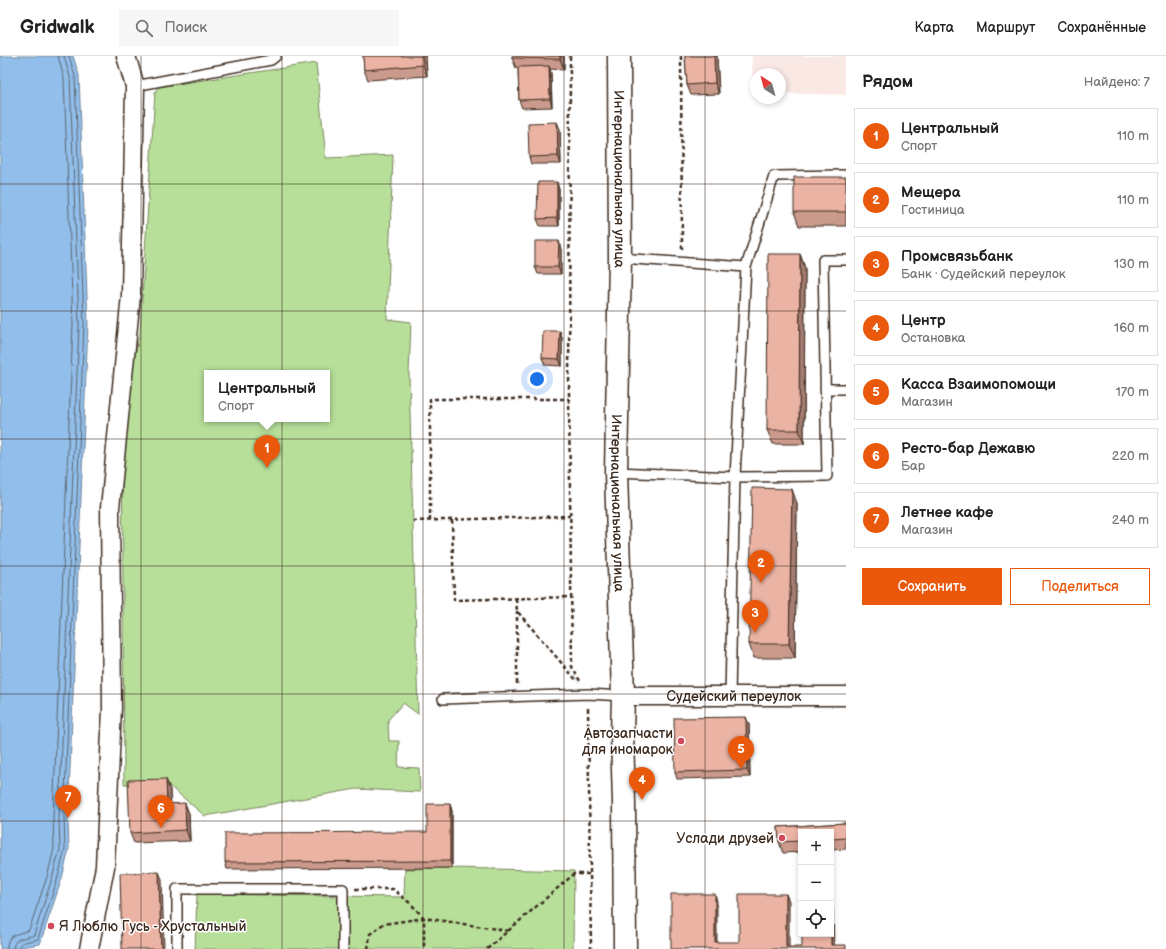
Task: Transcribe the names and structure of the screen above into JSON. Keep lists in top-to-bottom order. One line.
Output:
{"streets":{"main road":["Интернациональная улица"],"street":["Судейский переулок"]},"crossings":[["Интернациональная улица","Судейский переулок"]],"places":["Автозапчасти для иномарок","Услади друзей","Я Люблю Гусь - Хрустальный"],"north":"top left","page":{"header":"Gridwalk","search":"Поиск","nav":["Карта","Маршрут","Сохранённые"],"heading":["Рядом","Найдено: 7"],"list":[{"mark":"1","name":"Центральный","note":"Спорт","value":"110 m"},{"mark":"2","name":"Мещера","note":"Гостиница","value":"110 m"},{"mark":"3","name":"Промсвязьбанк","note":"Банк · Судейский переулок","value":"130 m"},{"mark":"4","name":"Центр","note":"Остановка","value":"160 m"},{"mark":"5","name":"Касса Взаимопомощи","note":"Магазин","value":"170 m"},{"mark":"6","name":"Ресто-бар Дежавю","note":"Бар","value":"220 m"},{"mark":"7","name":"Летнее кафе","note":"Магазин","value":"240 m"}],"popup":["Центральный","Спорт"],"pins":["1","2","3","5","4","7","6"],"buttons":["Сохранить","Поделиться"],"map_buttons":["+","−"]}}
